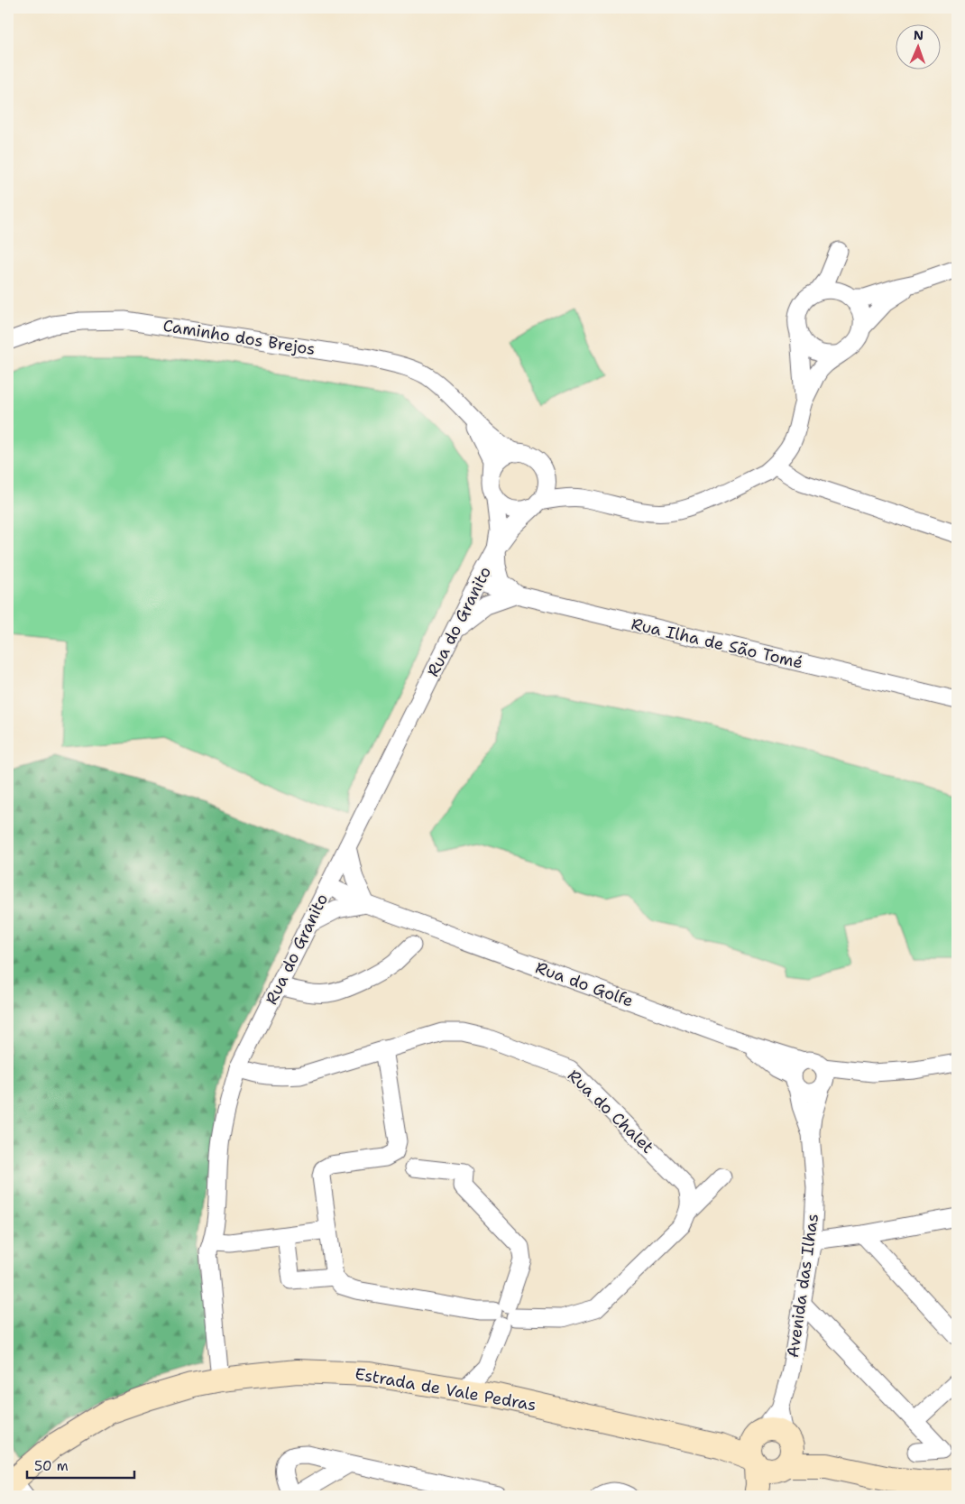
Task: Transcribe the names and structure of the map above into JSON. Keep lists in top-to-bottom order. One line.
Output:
{"streets":{"main road":["Estrada de Vale Pedras"],"street":["Caminho dos Brejos","Rua do Granito","Rua Ilha de São Tomé","Rua do Golfe","Rua do Chalet","Avenida das Ilhas"]},"crossings":[["Caminho dos Brejos","Rua do Granito"],["Rua do Granito","Rua Ilha de São Tomé"],["Rua do Granito","Rua do Golfe"],["Rua do Granito","Rua do Chalet"],["Rua do Granito","Estrada de Vale Pedras"],["Rua do Golfe","Avenida das Ilhas"],["Avenida das Ilhas","Estrada de Vale Pedras"]],"scale_bar":"50 m","north":"top"}
